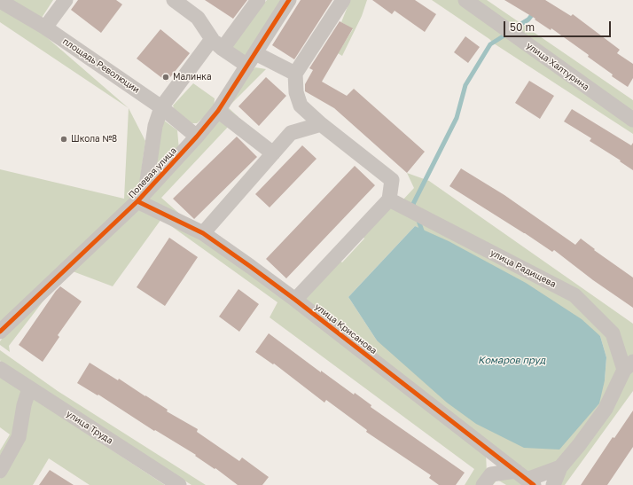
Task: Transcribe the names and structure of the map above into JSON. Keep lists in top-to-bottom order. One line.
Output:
{"streets":{"street":["площадь Революции","улица Халтурина","Полевая улица","улица Радищева","улица Крисанова","улица Труда"]},"crossings":[["площадь Революции","Полевая улица"],["Полевая улица","улица Крисанова"],["улица Радищева","улица Крисанова"]],"water":["Комаров пруд"],"places":["Малинка","Школа №8"],"scale_bar":"50 m"}
